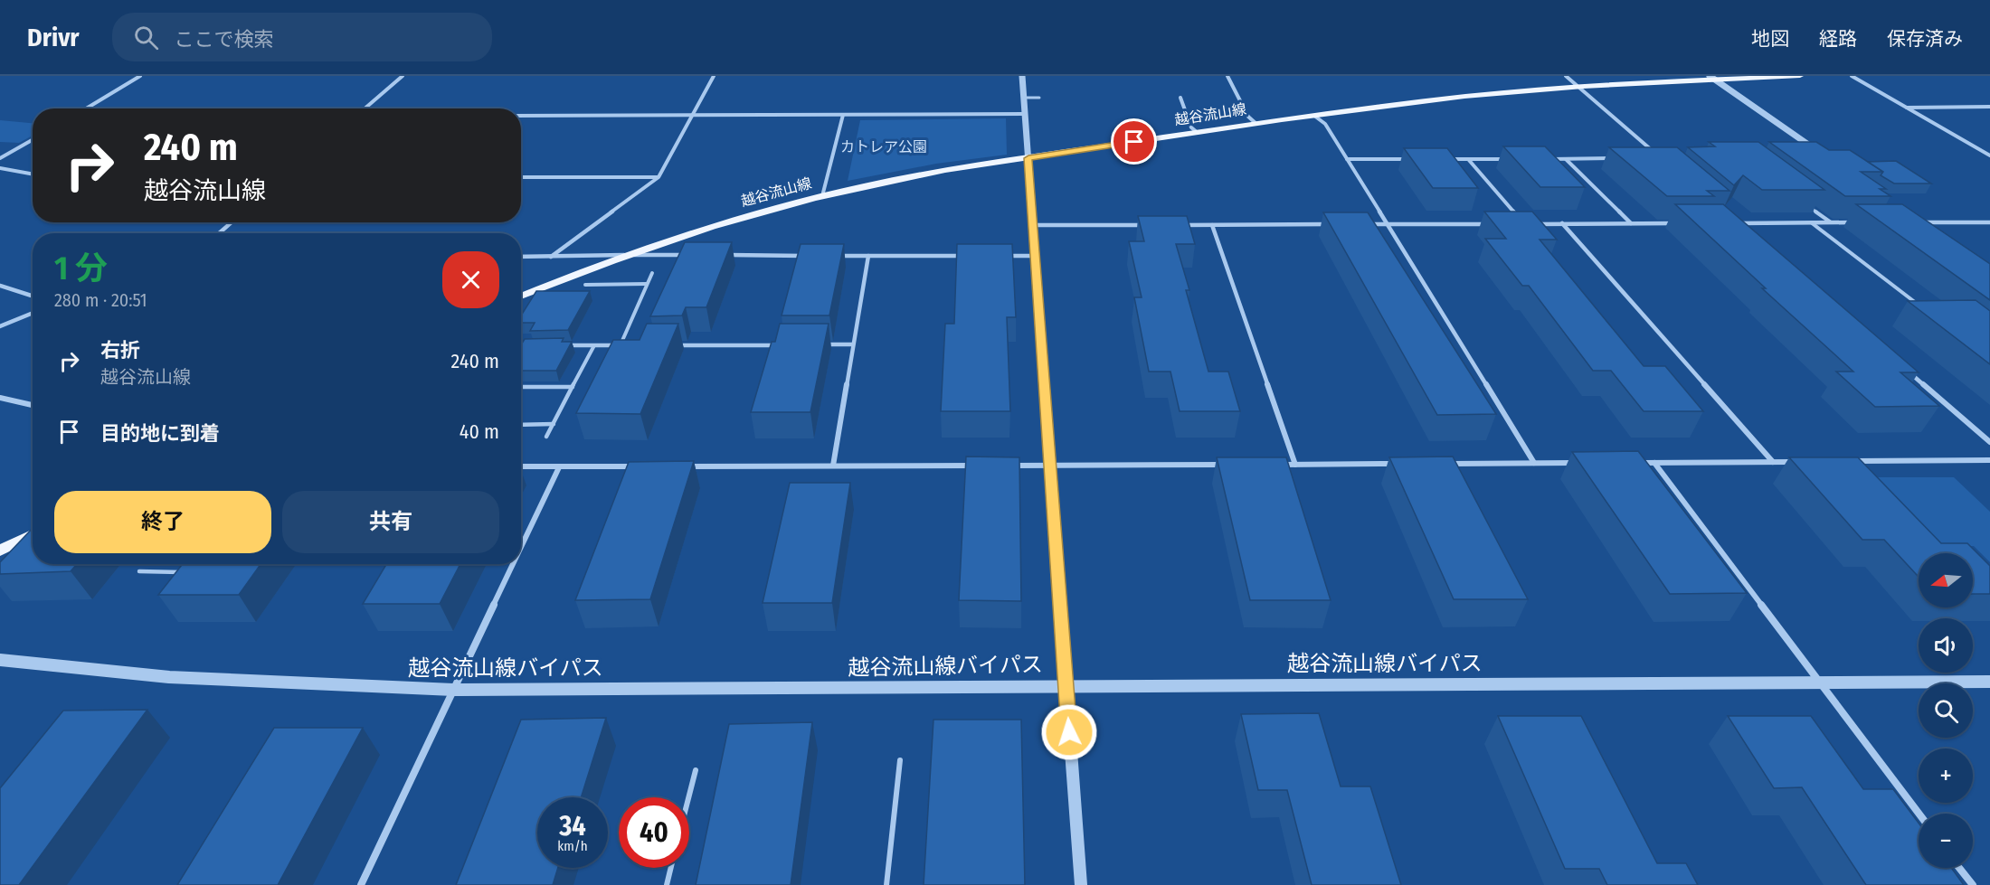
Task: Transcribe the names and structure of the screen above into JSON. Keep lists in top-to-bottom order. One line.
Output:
{"streets":{"main road":["越谷流山線"],"street":["越谷流山線バイパス"]},"parks":["カトレア公園"],"north":"left","page":{"header":"Drivr","search":"ここで検索","nav":["地図","経路","保存済み"],"turn":["240 m","越谷流山線"],"heading":["1 分","280 m · 20:51"],"list":[{"name":"右折","note":"越谷流山線","value":"240 m"},{"name":"目的地に到着","value":"40 m"}],"buttons":["終了","共有"],"map_buttons":["+","−"],"speed":"34 km/h","limit":"40"}}
